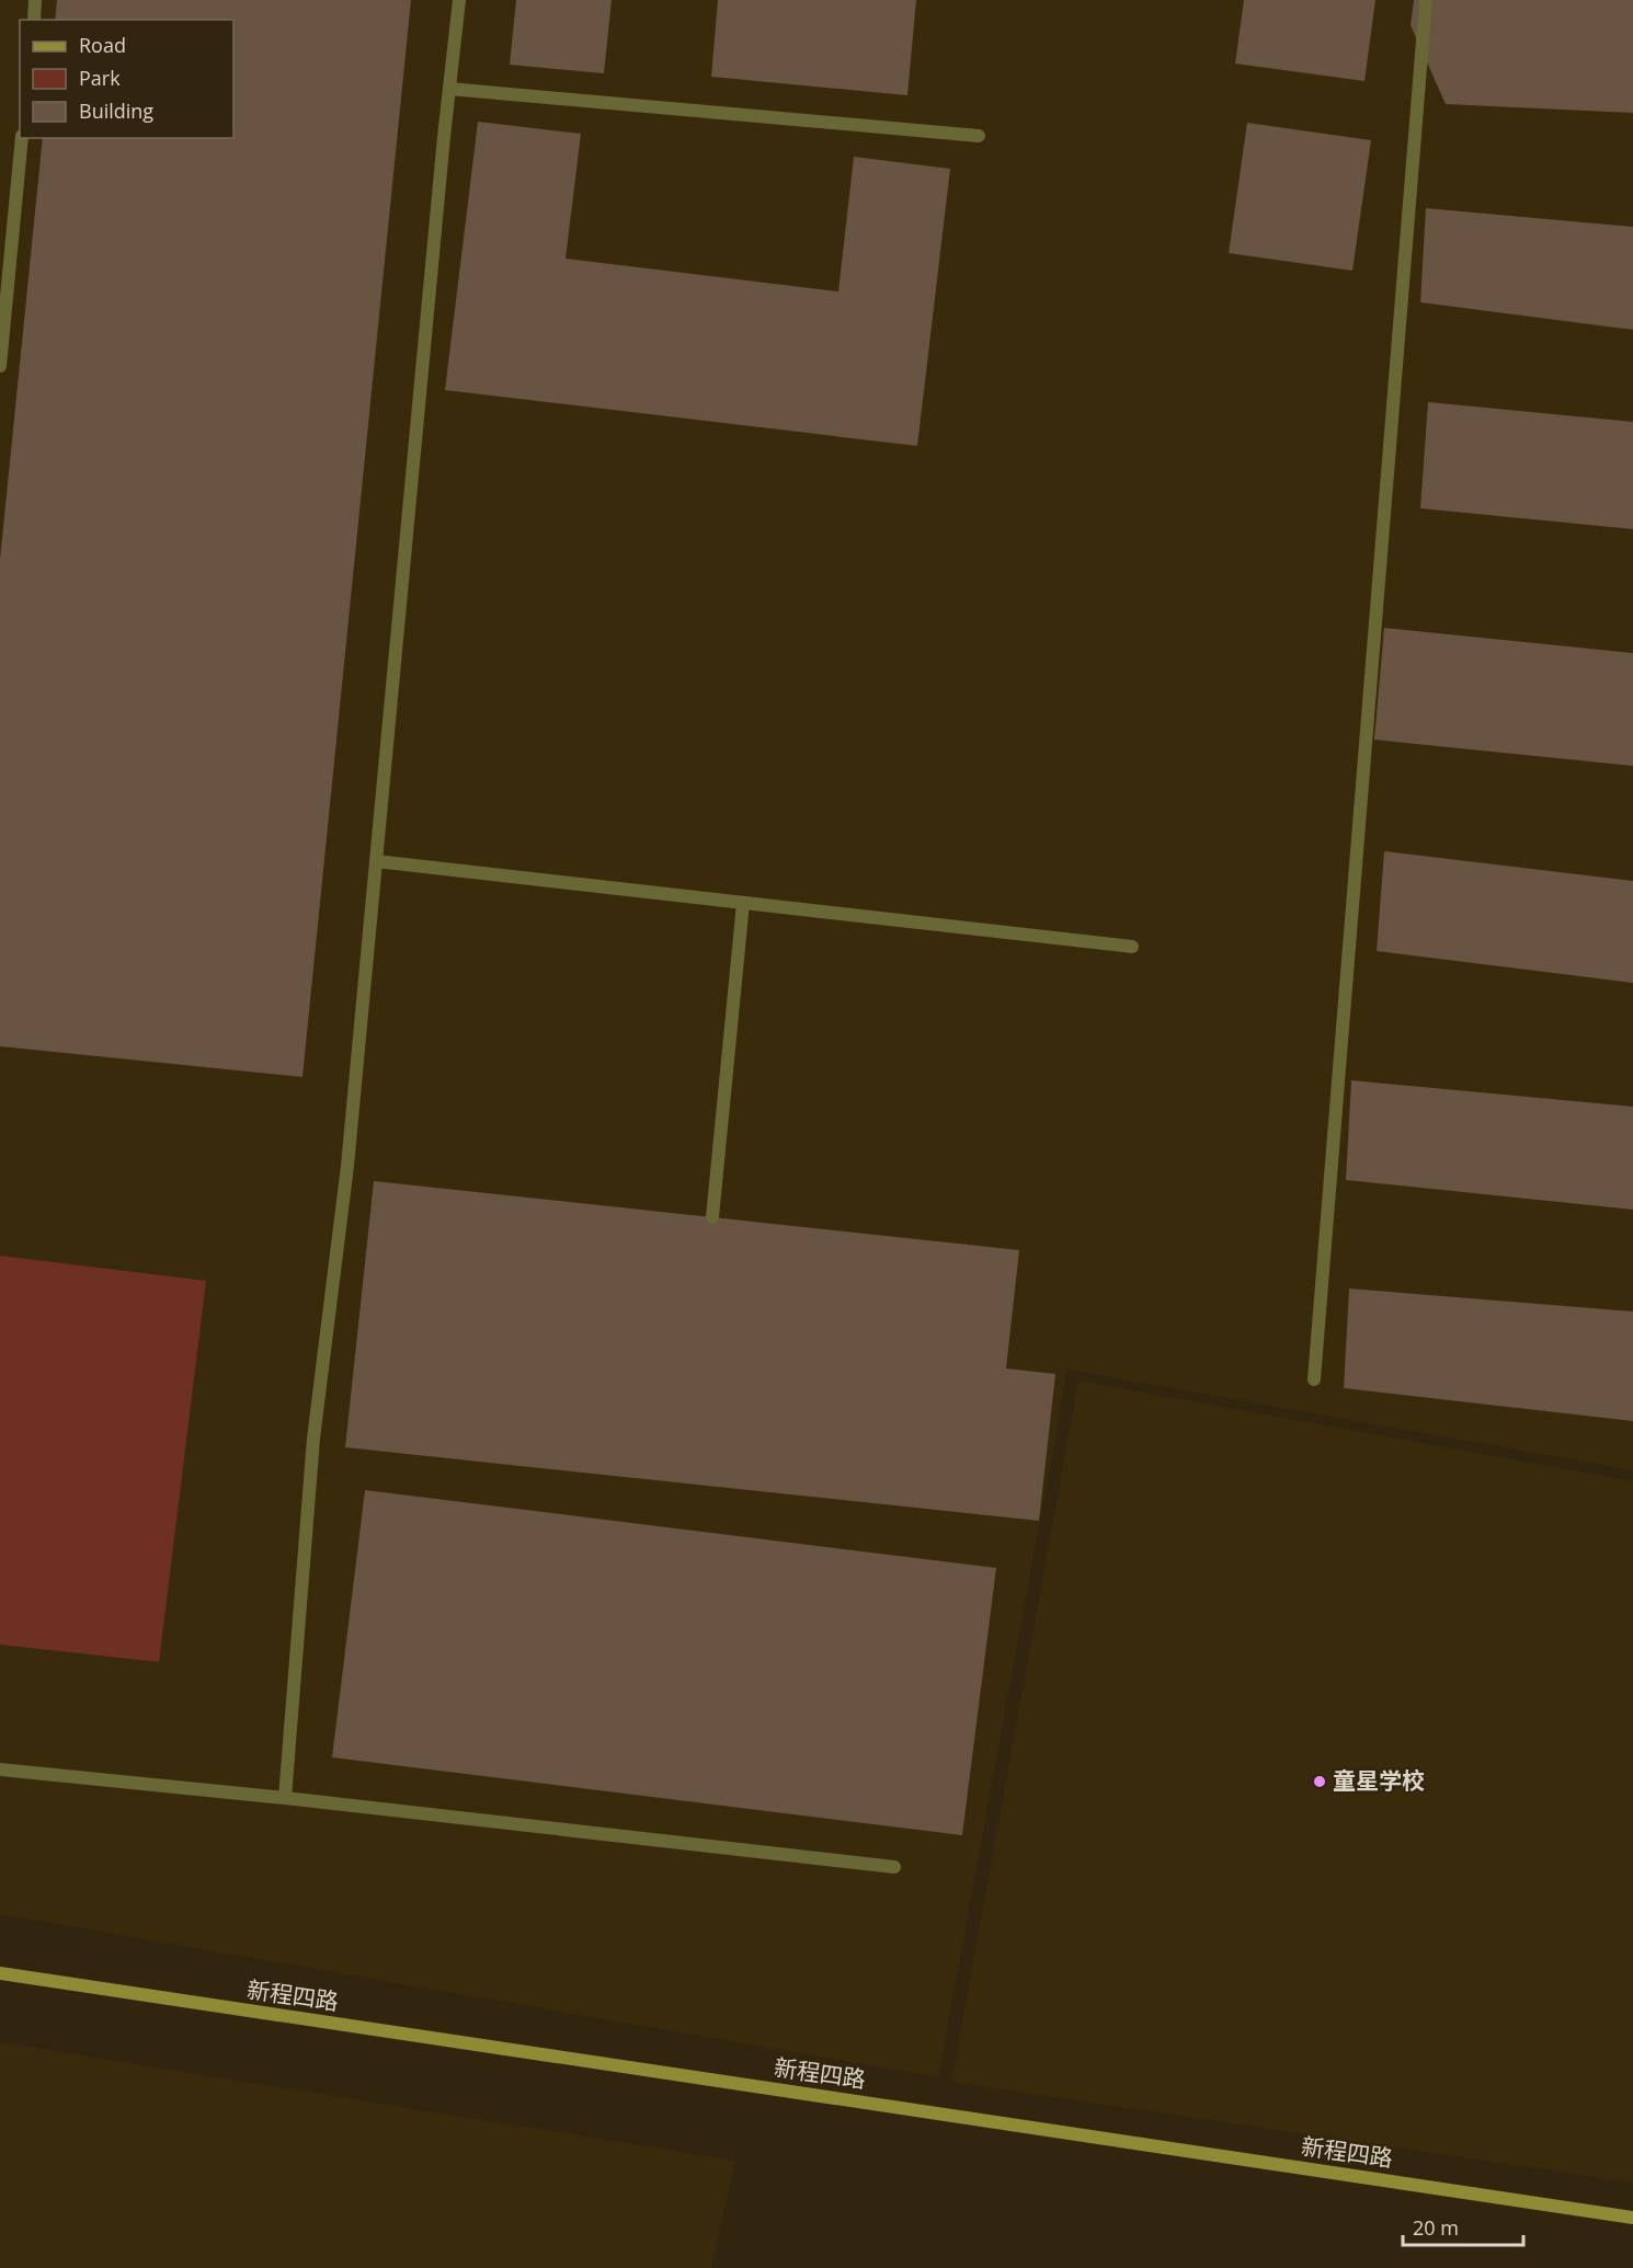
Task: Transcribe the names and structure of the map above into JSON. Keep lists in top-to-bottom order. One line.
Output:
{"streets":{"street":["新程四路"]},"places":["童星学校"],"legend":["Road","Park","Building"],"scale_bar":"20 m"}
